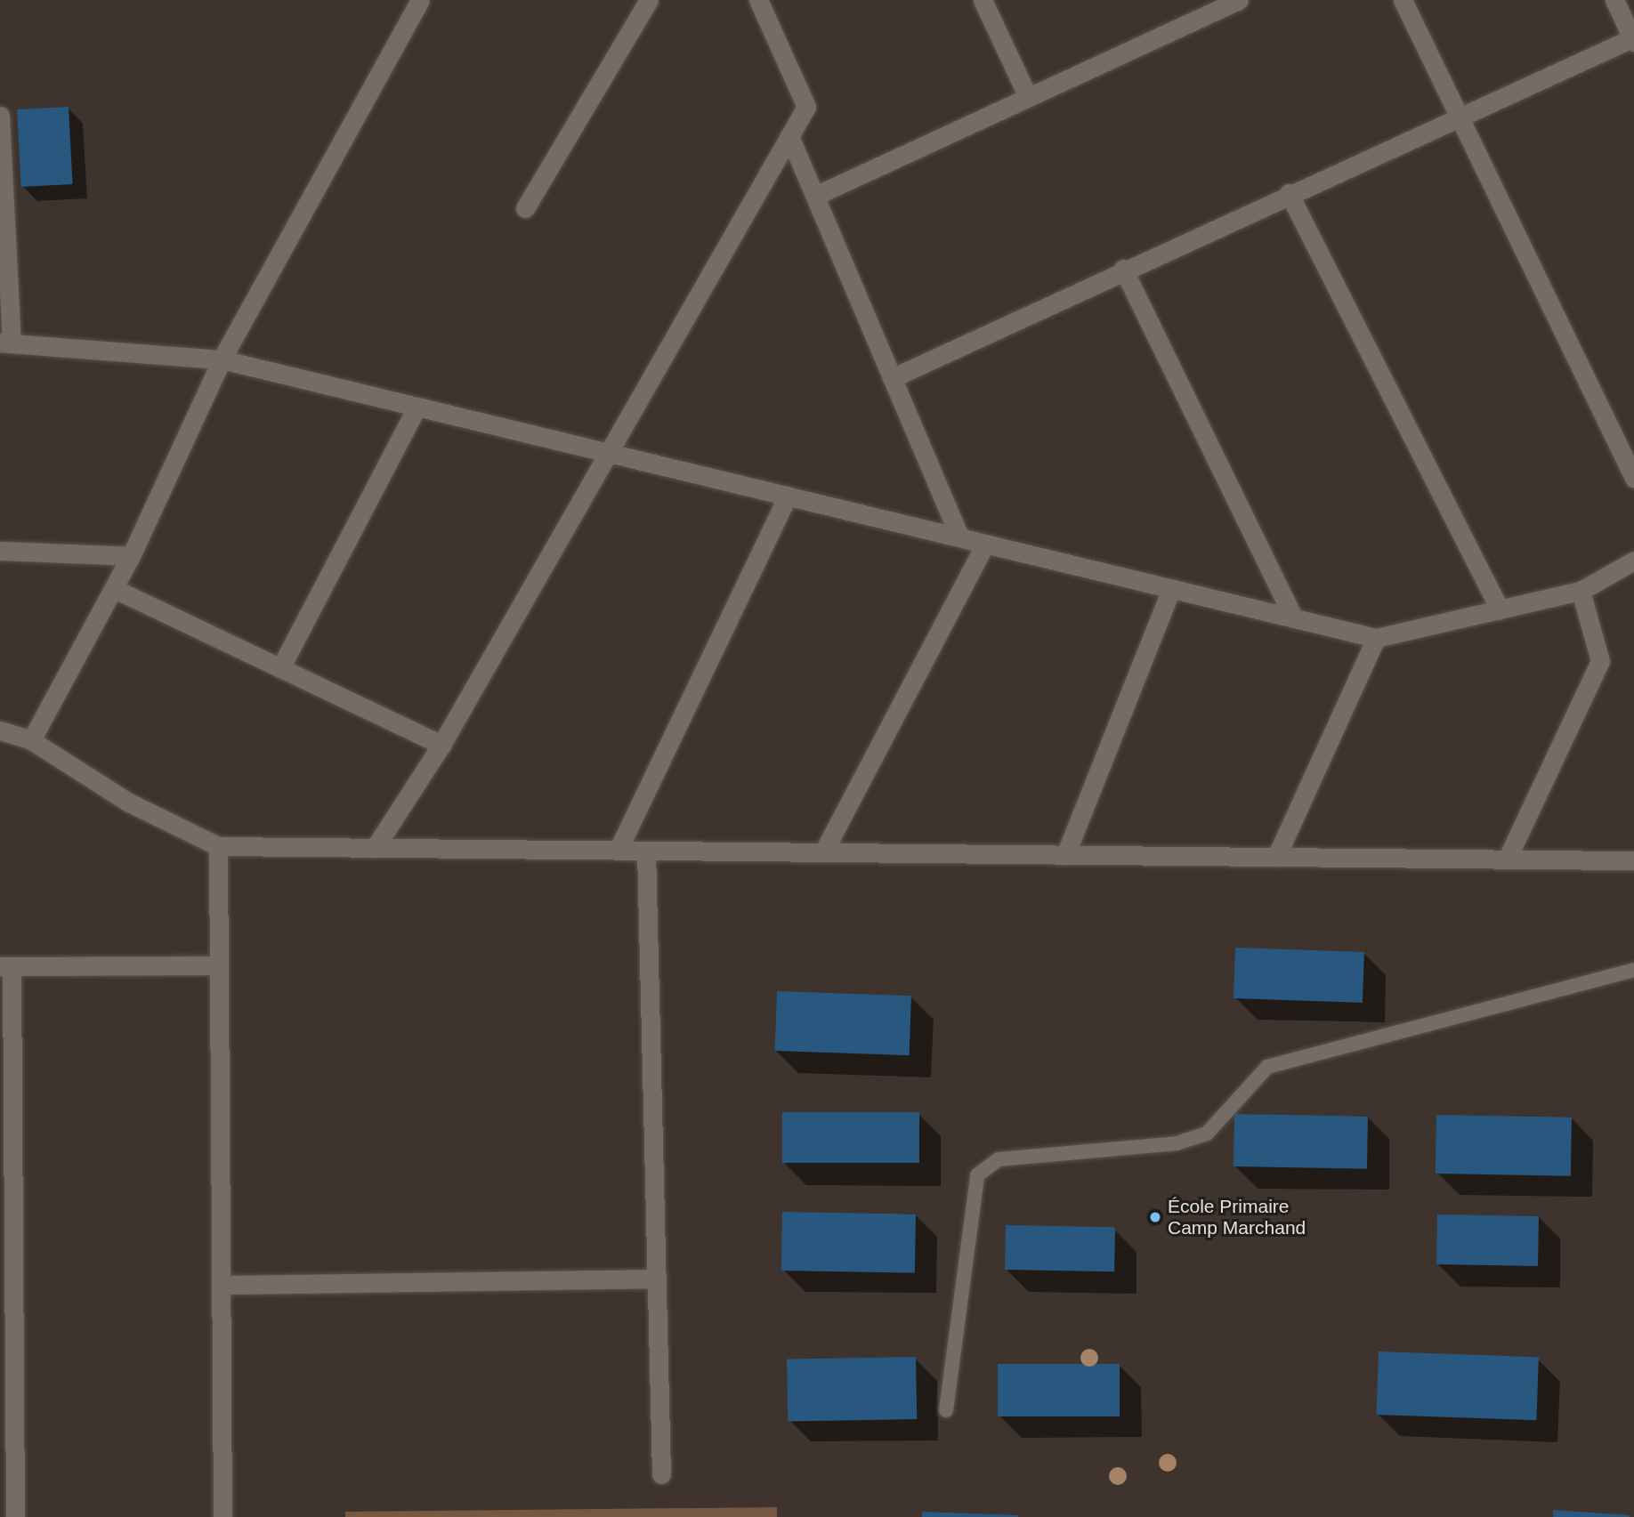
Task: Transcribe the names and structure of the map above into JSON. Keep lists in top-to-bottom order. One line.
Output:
{"places":["École Primaire Camp Marchand"]}
